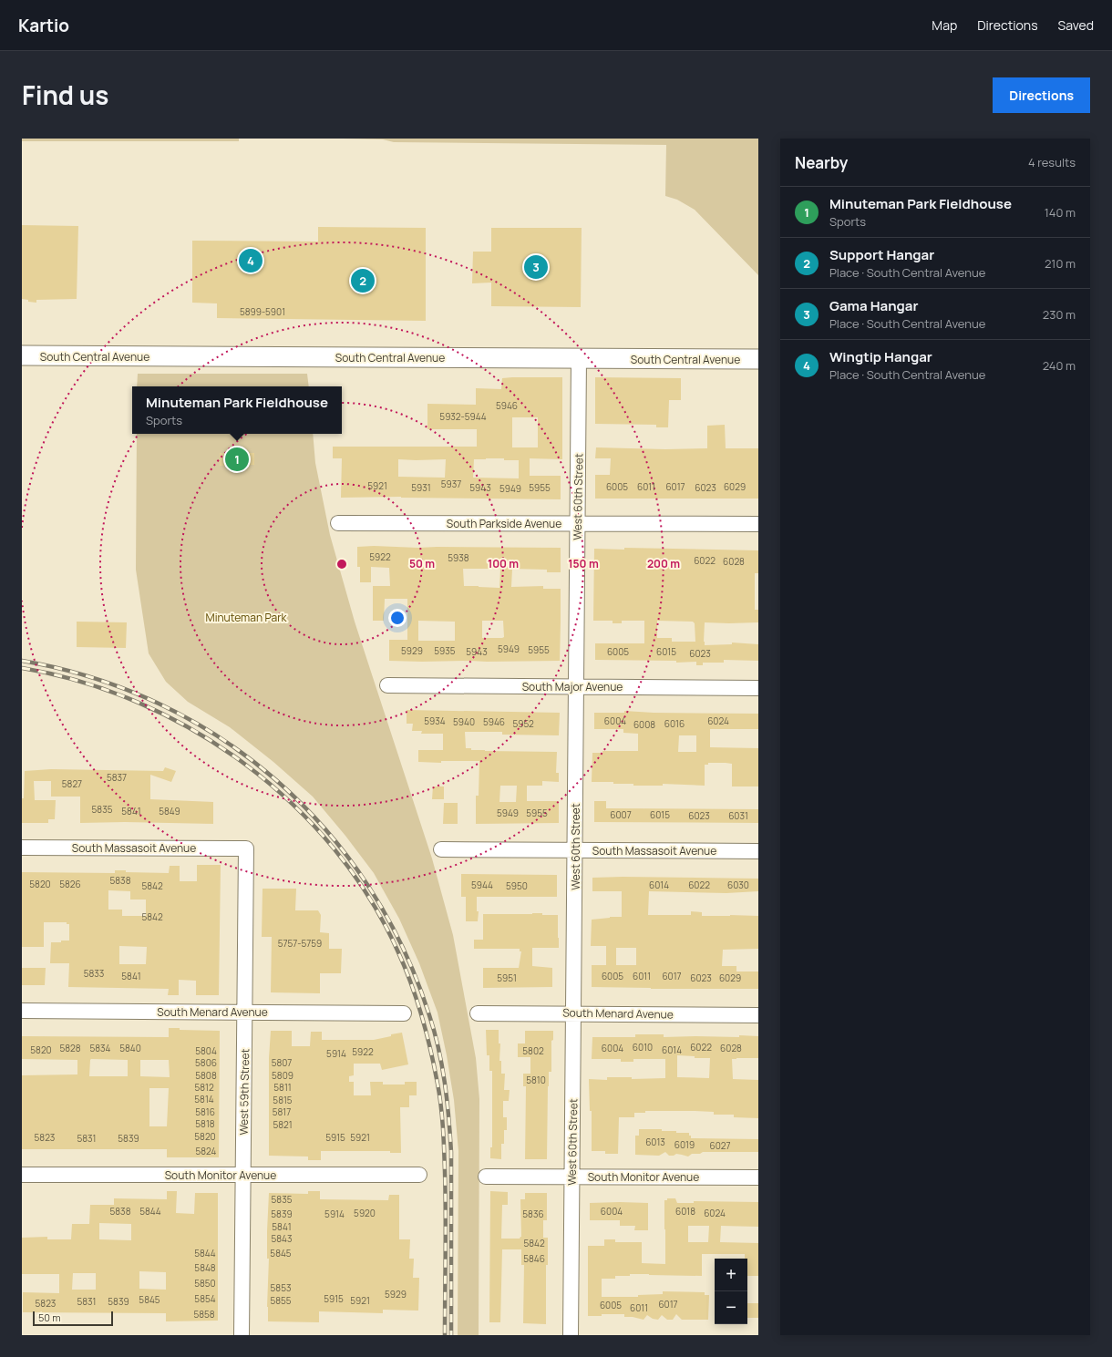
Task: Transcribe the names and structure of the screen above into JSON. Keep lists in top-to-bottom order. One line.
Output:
{"streets":{"main road":["South Central Avenue"],"street":["West 60th Street","South Parkside Avenue","South Major Avenue","South Massasoit Avenue","South Menard Avenue","West 59th Street","South Monitor Avenue"]},"crossings":[["South Central Avenue","West 60th Street"],["West 60th Street","South Parkside Avenue"],["West 60th Street","South Major Avenue"],["West 60th Street","South Massasoit Avenue"],["West 60th Street","South Menard Avenue"],["West 60th Street","South Monitor Avenue"],["South Massasoit Avenue","West 59th Street"],["South Menard Avenue","West 59th Street"],["West 59th Street","South Monitor Avenue"]],"parks":["Minuteman Park"],"house_numbers":["5899-5901","5946","5932-5944","5937","5921","6005","6011","6017","6029","5931","5943","5955","6023","5949","5922","5938","6022","6028","5949","5955","5929","5935","5943","6005","6015","6023","5934","6004","6024","5940","5946","5952","6016","6008","5837","5827","5835","5841","5849","5949","5955","6007","6015","6023","6031","5838","5820","5826","5944","6014","6022","6030","5842","5950","5842","5757-5759","5833","5841","6005","6011","6017","5951","6023","6029","6010","6022","5828","5834","5840","6004","6028","5820","6014","5804","5802","5922","5914","5806","5807","5808","5809","5810","5812","5811","5814","5815","5816","5817","5818","5821","5820","5823","5915","5921","5831","5839","6013","6019","6027","5824","5835","5838","5844","6004","6018","5920","6024","5839","5914","5836","5841","5843","5842","5844","5845","5846","5848","5850","5853","5929","5854","5915","5845","5855","5921","5831","5839","5823","6017","6005","6011","5858"],"scale_bar":"50 m","page":{"header":"Kartio","nav":["Map","Directions","Saved"],"title":"Find us","buttons":"Directions","heading":["Nearby","4 results"],"list":[{"mark":"1","name":"Minuteman Park Fieldhouse","note":"Sports","value":"140 m"},{"mark":"2","name":"Support Hangar","note":"Place · South Central Avenue","value":"210 m"},{"mark":"3","name":"Gama Hangar","note":"Place · South Central Avenue","value":"230 m"},{"mark":"4","name":"Wingtip Hangar","note":"Place · South Central Avenue","value":"240 m"}],"pins":["4","3","2","1"],"popup":["Minuteman Park Fieldhouse","Sports"],"map_buttons":["+","−"],"scale":"50 m"},"rings":["50 m","100 m","150 m","200 m"]}
